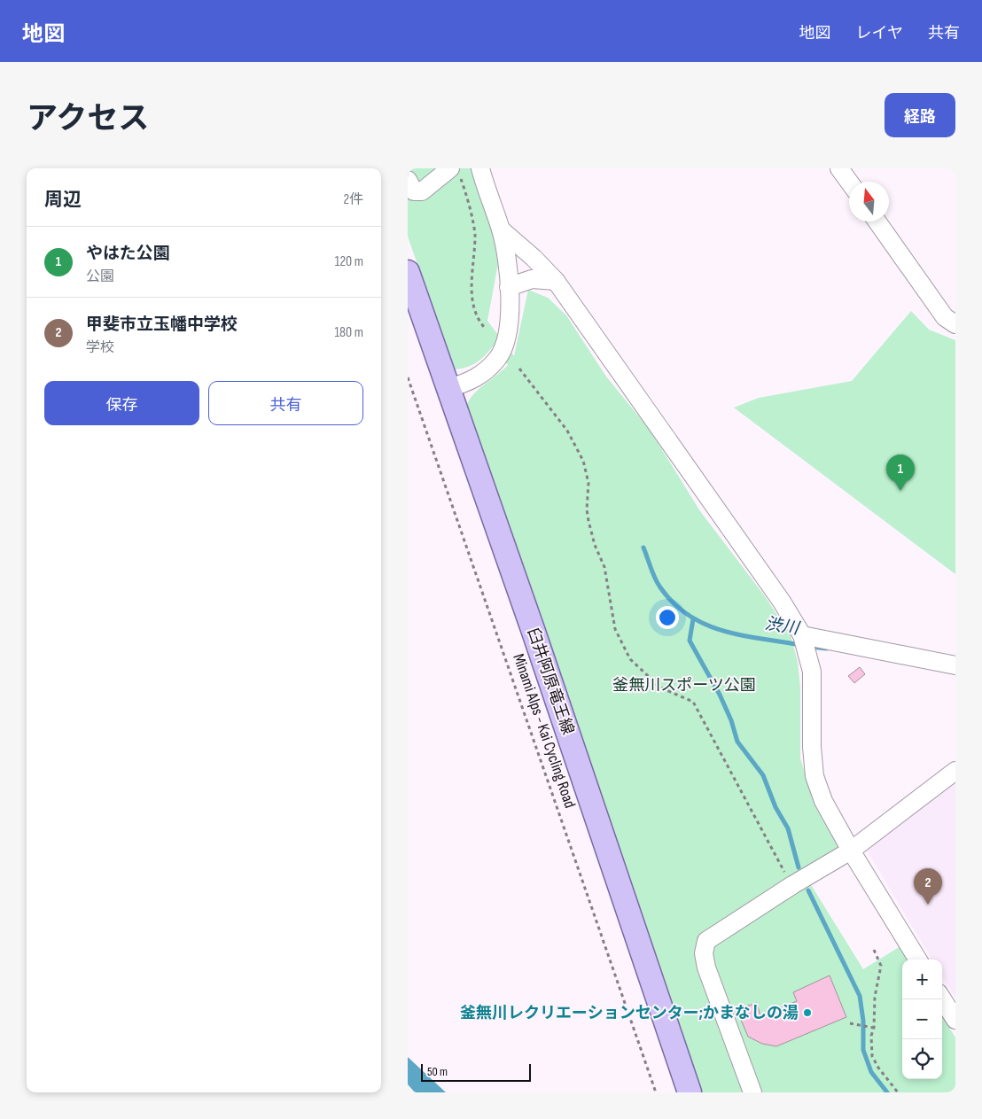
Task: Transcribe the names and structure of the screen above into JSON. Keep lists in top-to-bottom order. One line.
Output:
{"streets":{"main road":["臼井阿原竜王線"],"path":["Minami Alps - Kai Cycling Road"]},"water":["渋川"],"parks":["釜無川スポーツ公園"],"places":["釜無川レクリエーションセンター;かまなしの湯"],"scale_bar":"50 m","north":"top","page":{"header":"地図","nav":["地図","レイヤ","共有"],"title":"アクセス","buttons":["経路",["保存","共有"]],"heading":["周辺","2件"],"list":[{"mark":"1","name":"やはた公園","note":"公園","value":"120 m"},{"mark":"2","name":"甲斐市立玉幡中学校","note":"学校","value":"180 m"}],"pins":["1","2"],"map_buttons":["+","−"],"scale":"50 m"}}
